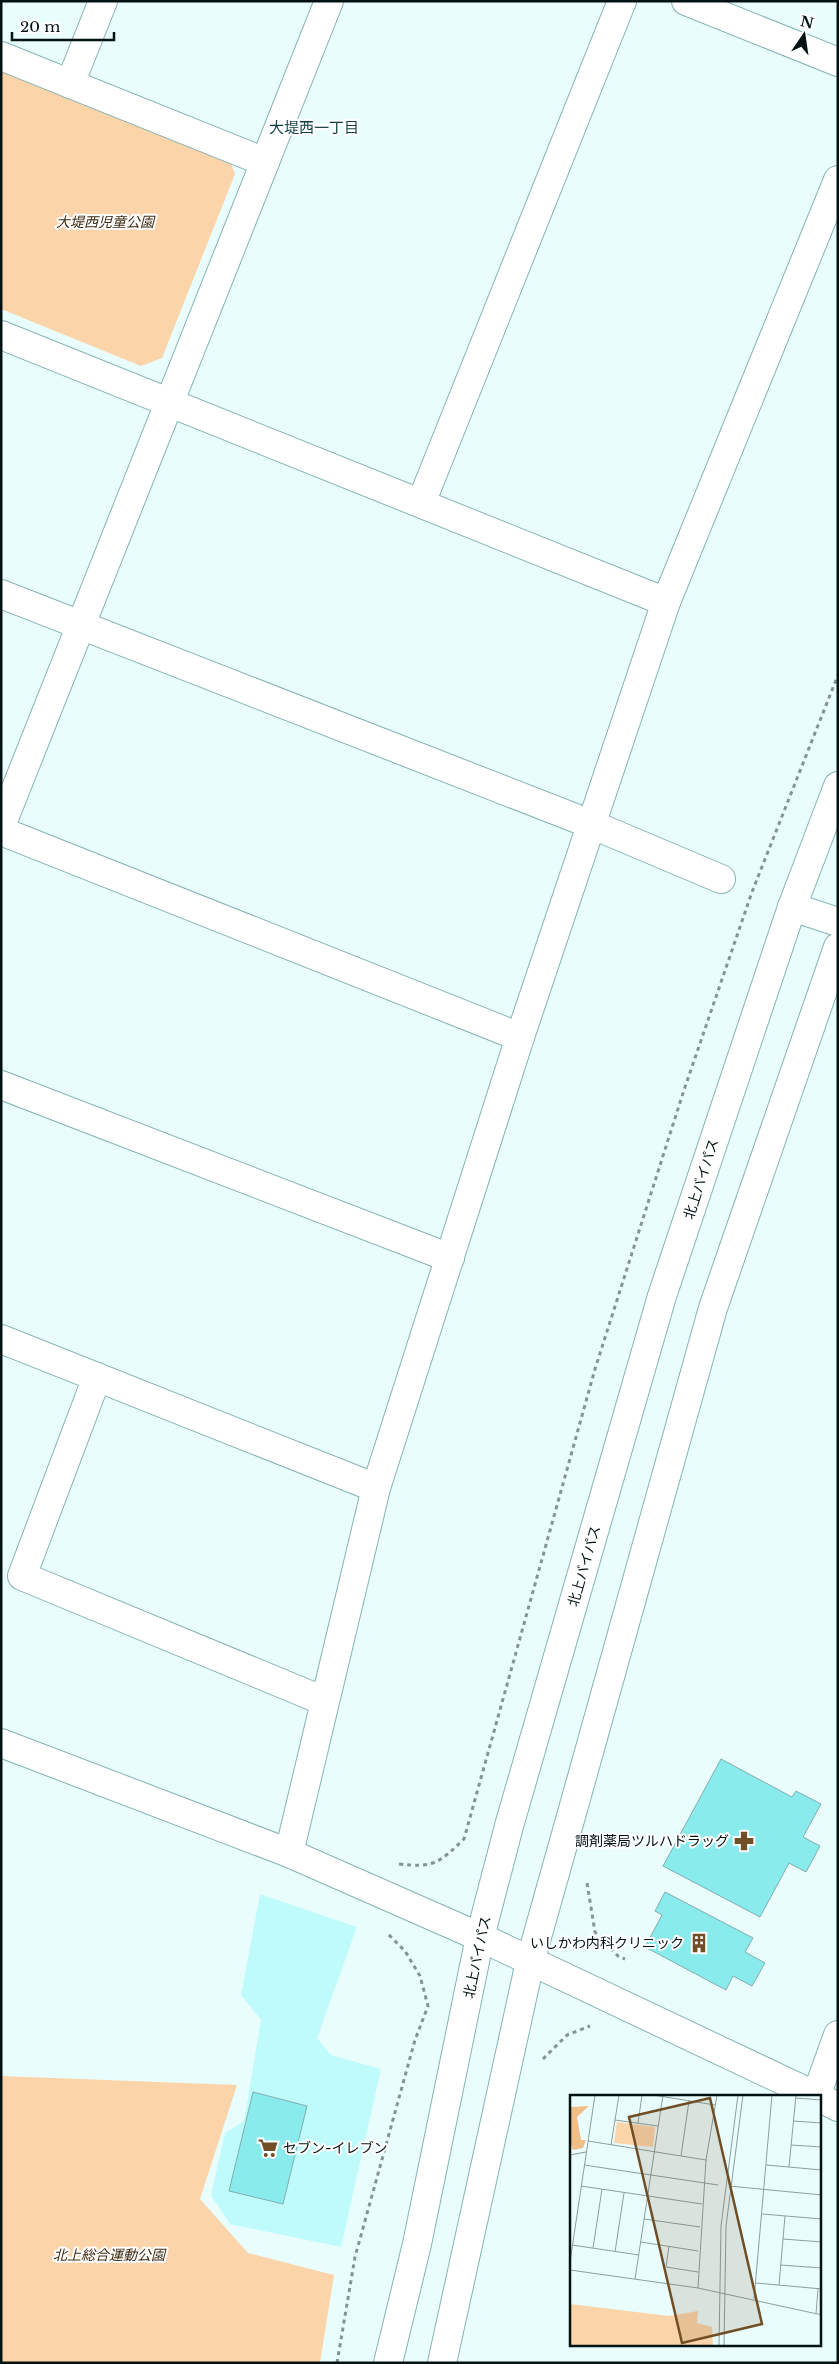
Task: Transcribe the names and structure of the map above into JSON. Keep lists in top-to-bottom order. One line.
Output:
{"streets":{"main road":["北上バイパス"]},"districts":["大堤西一丁目"],"parks":["大堤西児童公園","北上総合運動公園"],"places":{"pharmacy":["調剤薬局ツルハドラッグ"],"building":["いしかわ内科クリニック"],"supermarket":["セブン-イレブン"]},"scale_bar":"20 m","north":"top"}
